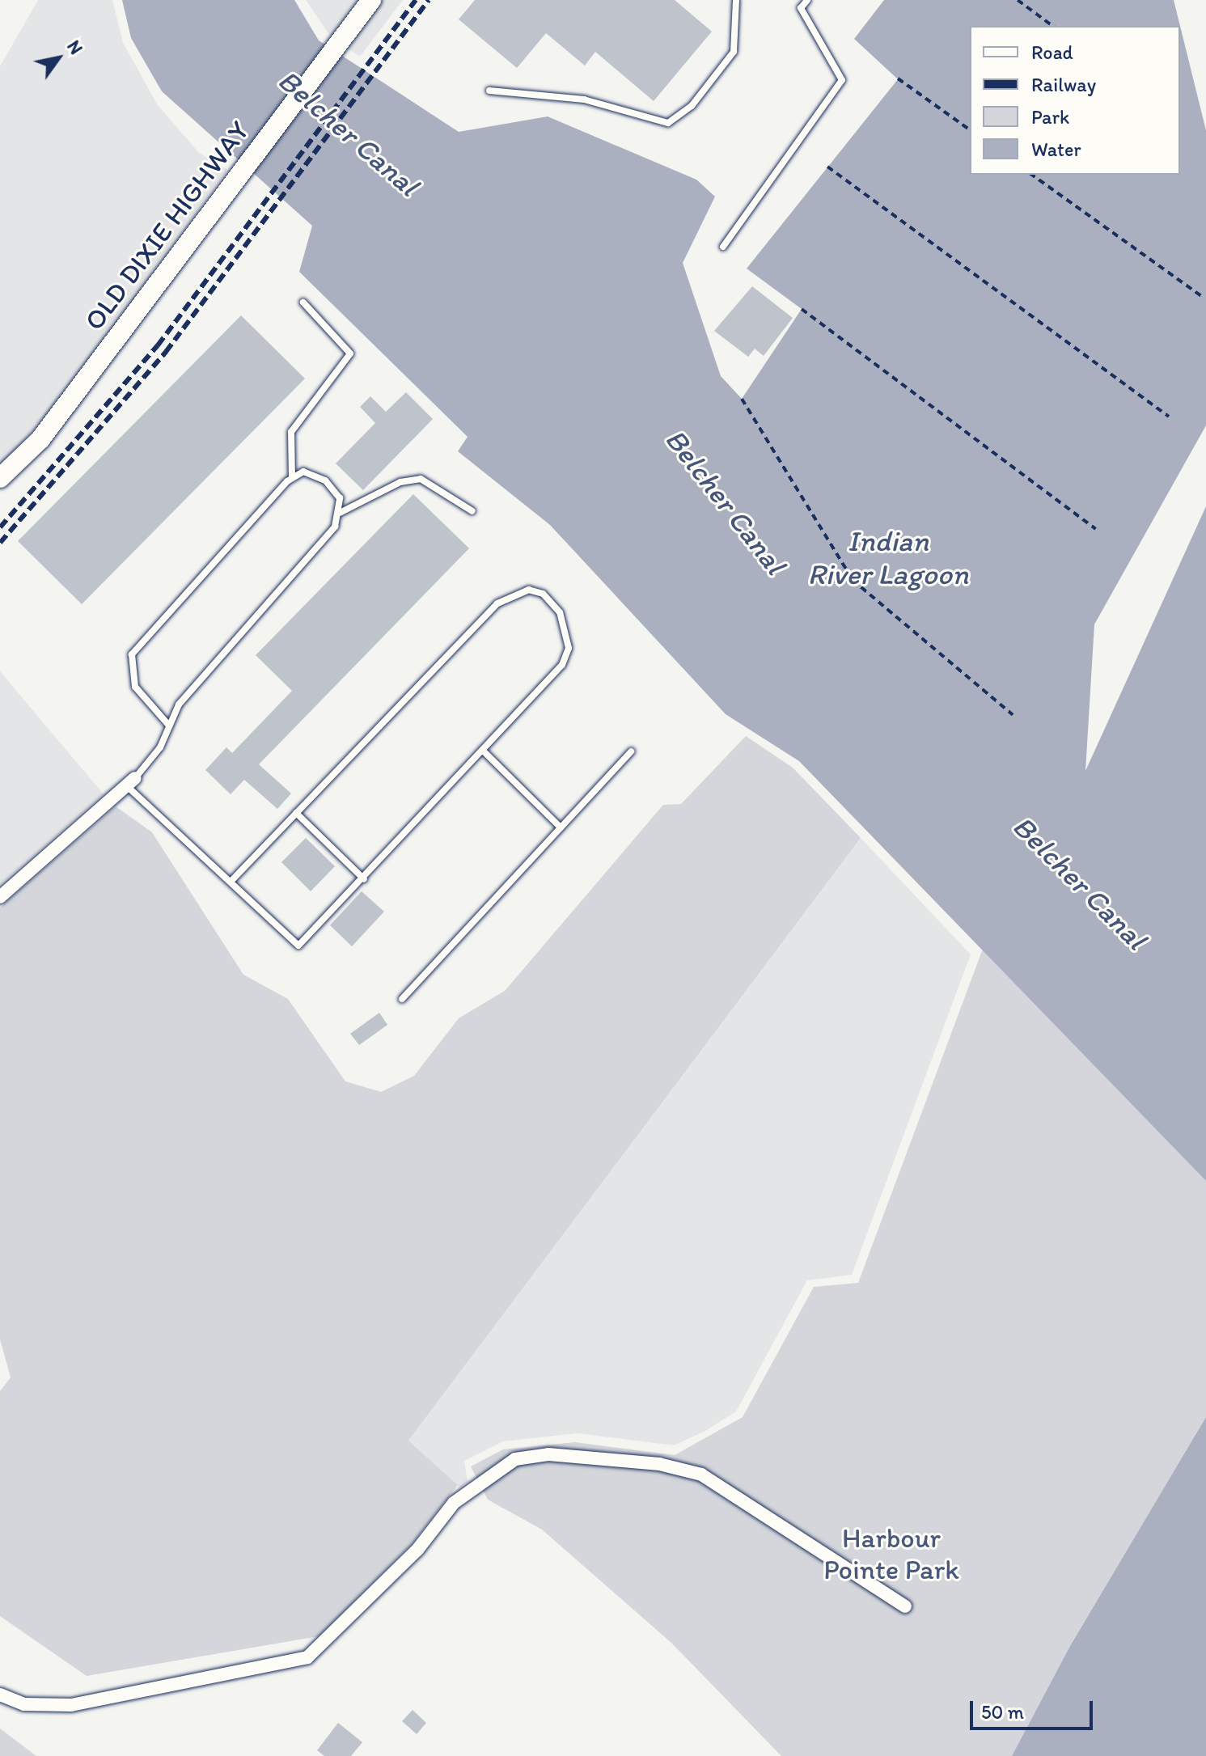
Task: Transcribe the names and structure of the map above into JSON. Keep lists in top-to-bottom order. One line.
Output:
{"streets":{"street":["OLD DIXIE HIGHWAY"]},"water":["Belcher Canal","Indian River Lagoon"],"parks":["Harbour Pointe Park"],"legend":["Road","Railway","Park","Water"],"scale_bar":"50 m","north":"top right"}
